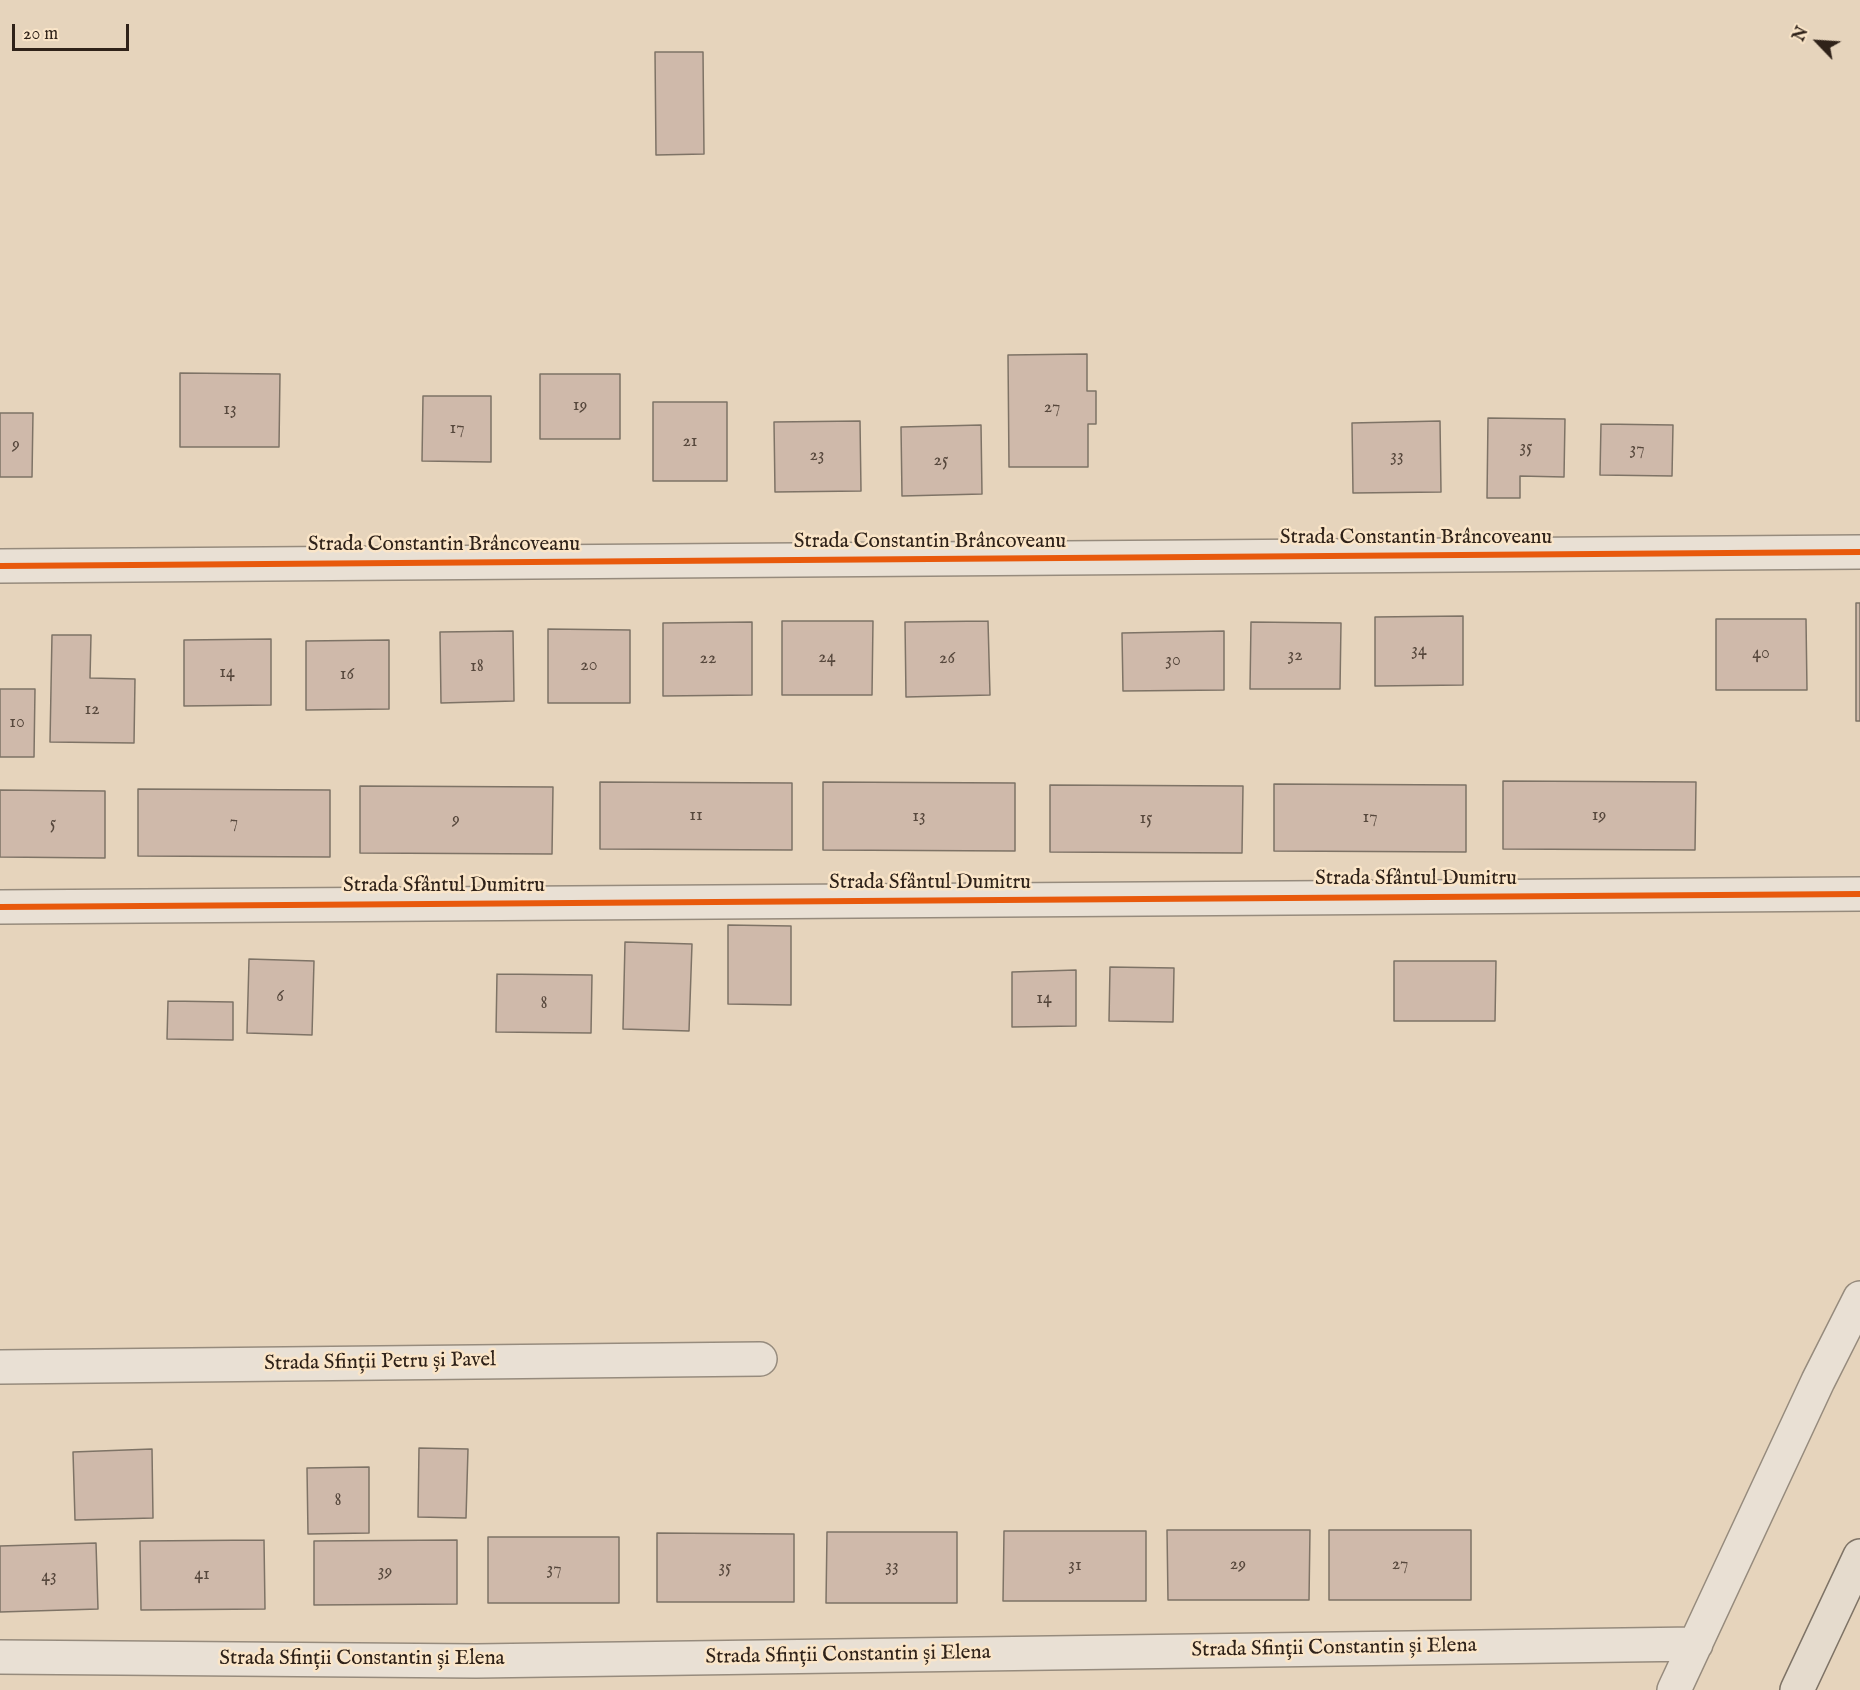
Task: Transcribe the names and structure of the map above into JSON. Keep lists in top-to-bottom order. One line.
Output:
{"streets":{"street":["Strada Constantin Brâncoveanu","Strada Sfântul Dumitru","Strada Sfinții Petru și Pavel","Strada Sfinții Constantin și Elena"]},"house_numbers":["19","27","13","17","21","9","35","37","23","33","25","34","40","32","24","22","26","30","20","18","14","16","12","10","11","19","13","17","15","9","7","5","6","14","8","8","29","27","31","33","35","37","39","41","43"],"scale_bar":"20 m","north":"top left"}
